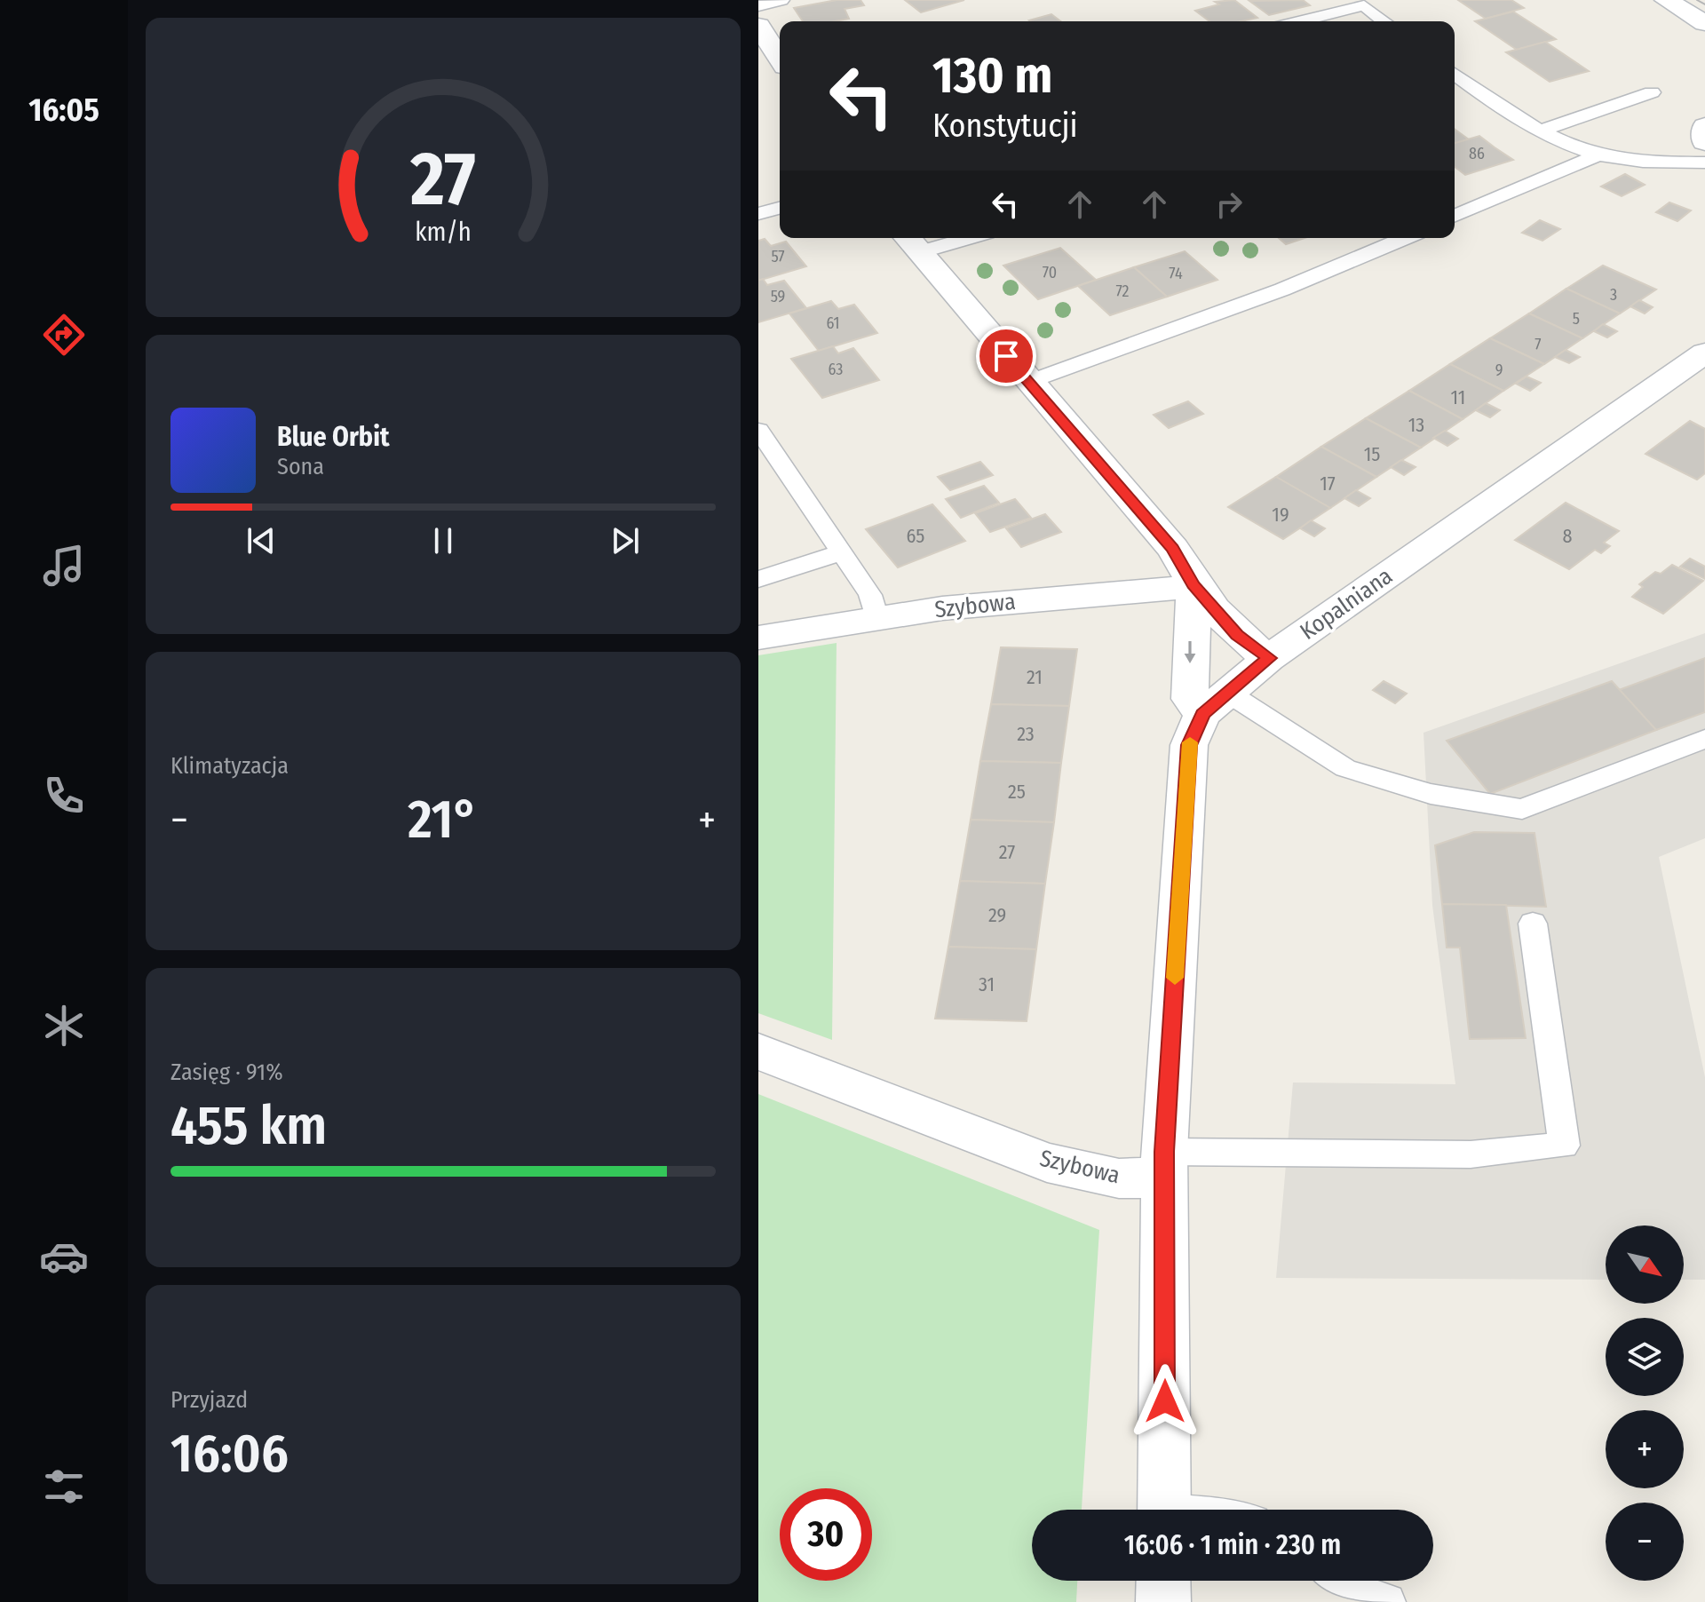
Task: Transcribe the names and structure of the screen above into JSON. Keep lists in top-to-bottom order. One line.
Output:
{"streets":{"street":["Kopalniana","Szybowa"]},"crossings":[["Kopalniana","Szybowa"]],"house_numbers":["86","57","70","74","72","3","59","5","61","7","63","9","11","13","15","17","19","65","8","21","23","25","27","29","31"],"north":"bottom right","page":{"tabs":"16:05","turn":["130 m","Konstytucji"],"song":["Blue Orbit","Sona"],"tile":["Klimatyzacja",["Zasięg · 91%","455 km"],["Przyjazd","16:06"]],"heat":["−","21°","+"],"map_buttons":["+","−"],"limit":"30","trip":"16:06 · 1 min · 230 m","gauge":["27","km/h"]}}
